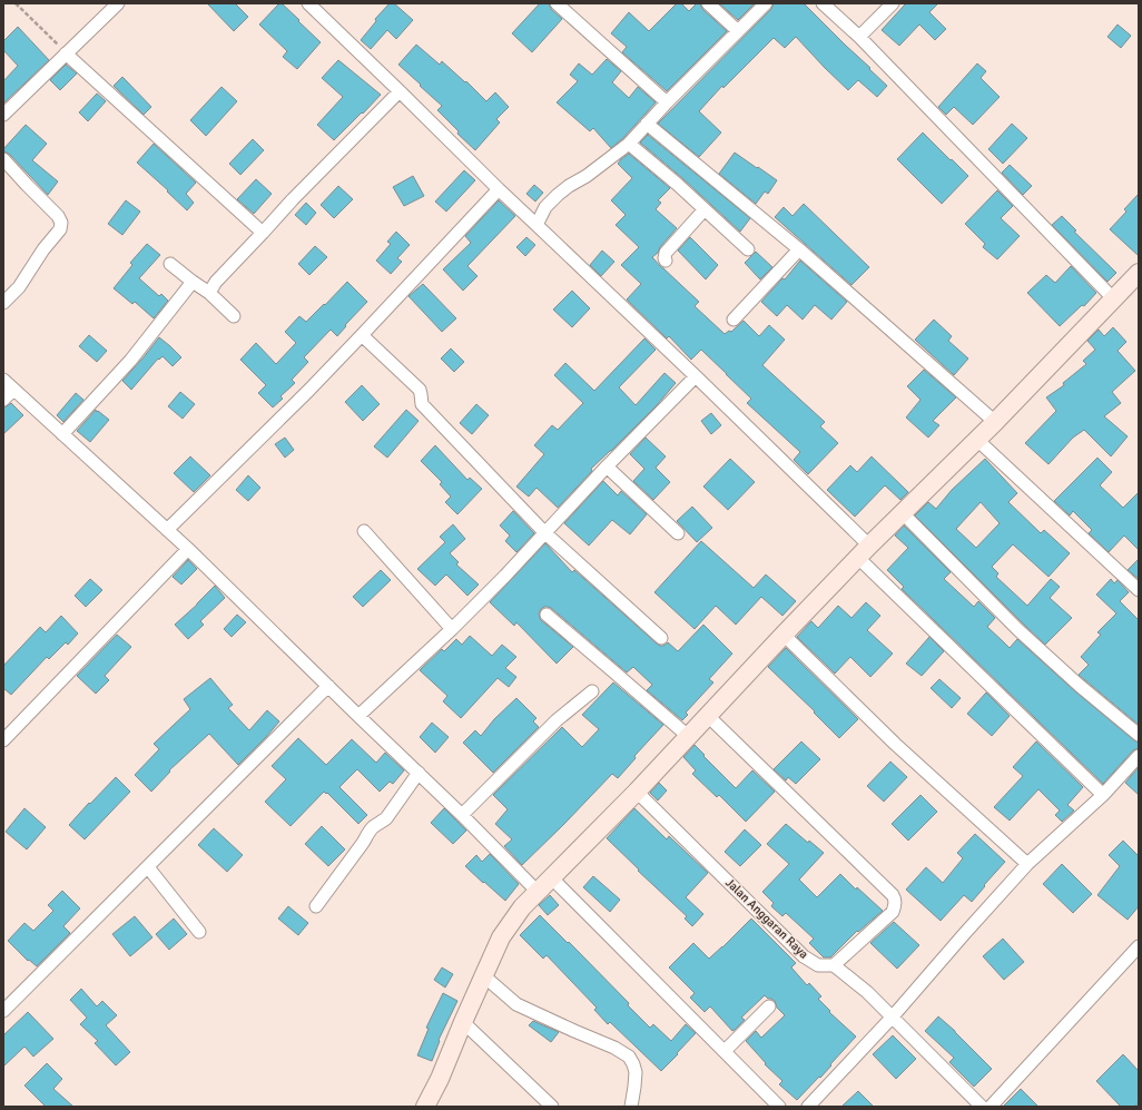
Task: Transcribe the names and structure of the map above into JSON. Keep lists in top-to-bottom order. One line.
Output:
{"streets":{"street":["Jalan Anggaran Raya"]}}
